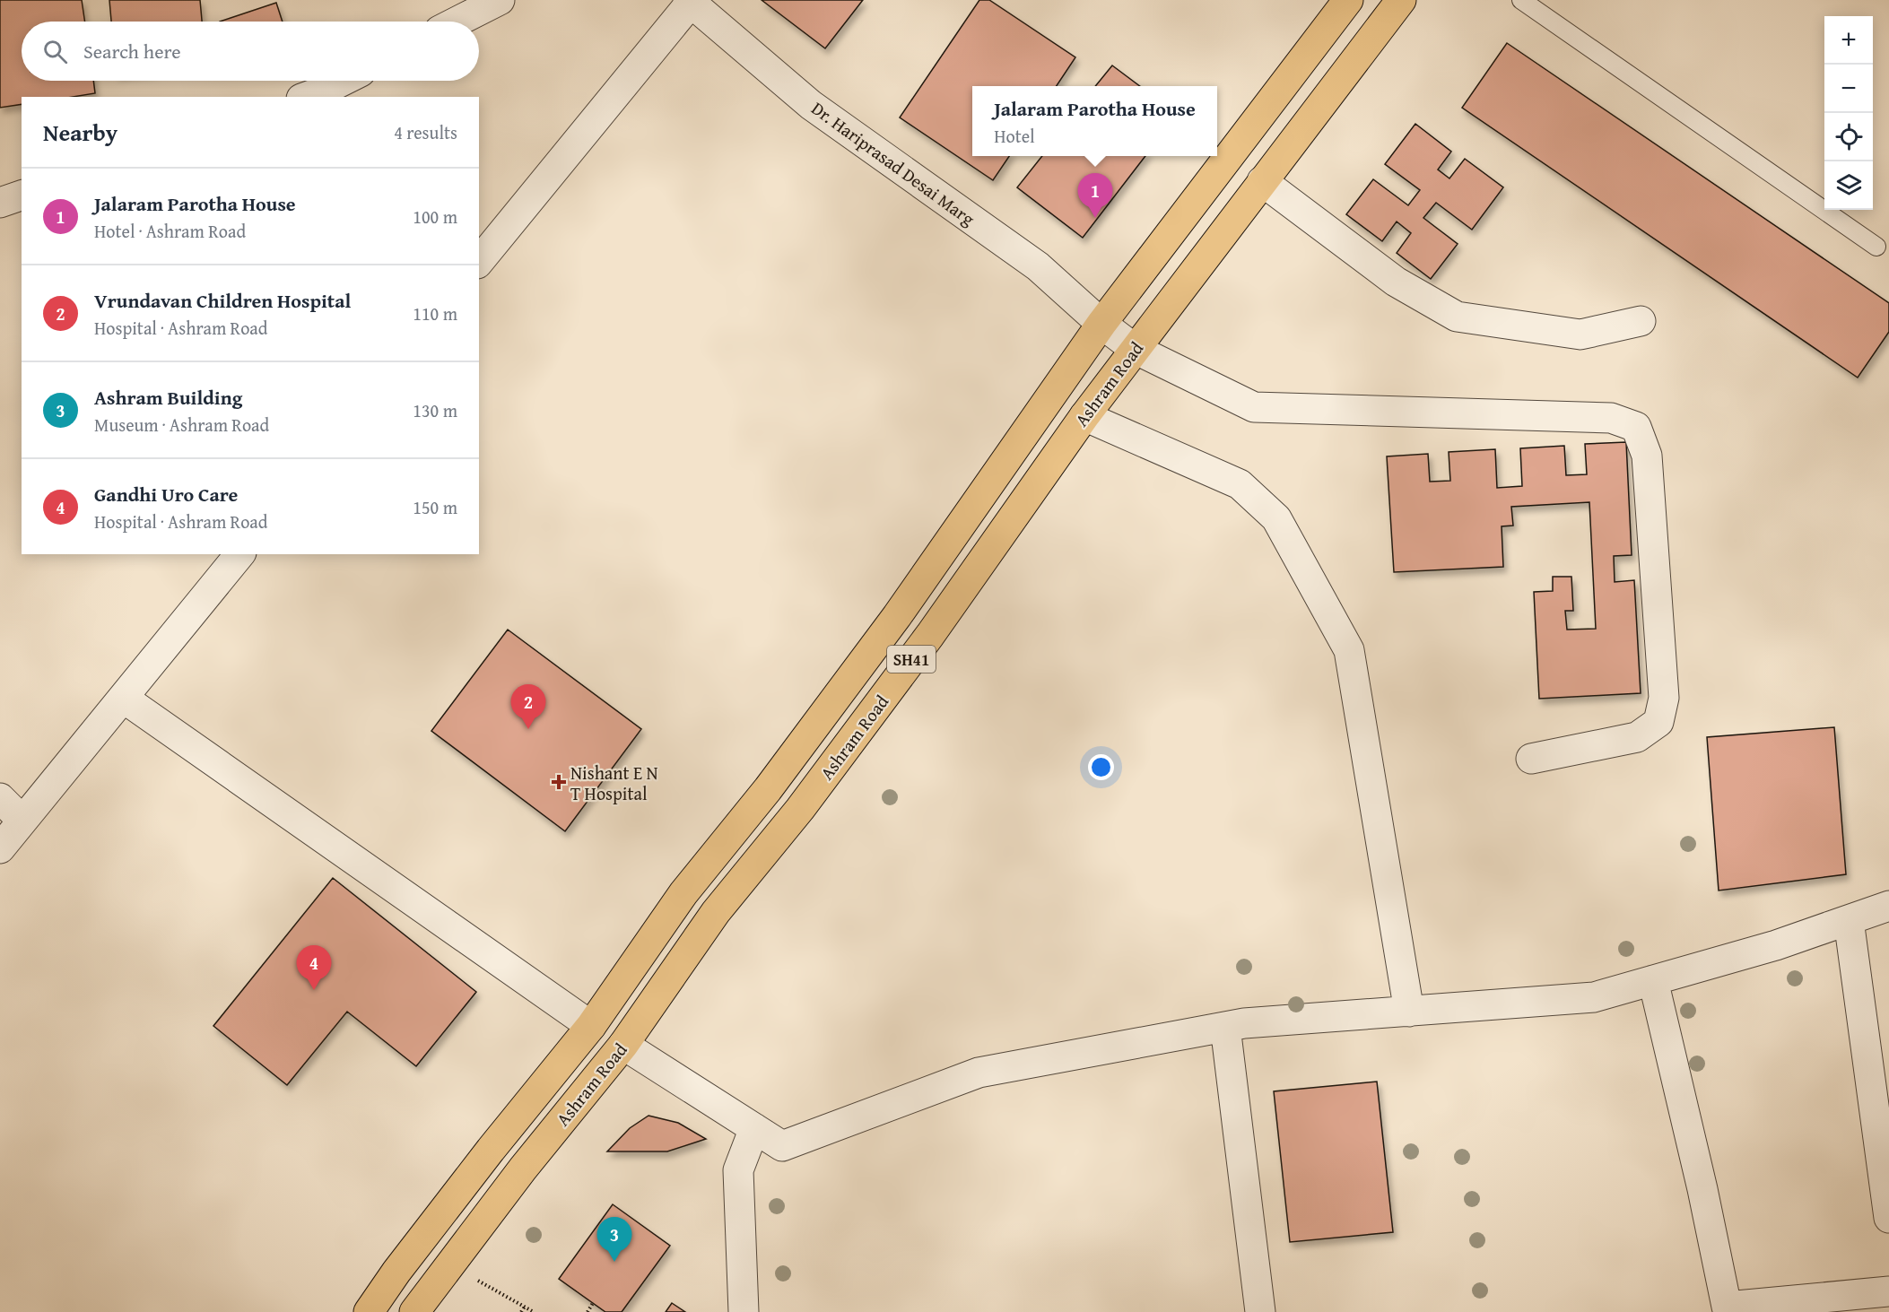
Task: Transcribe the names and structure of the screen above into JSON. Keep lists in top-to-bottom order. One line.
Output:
{"streets":{"main road":["Ashram Road","SH41"],"street":["Dr. Hariprasad Desai Marg"]},"crossings":[["Dr. Hariprasad Desai Marg","Ashram Road"]],"places":{"health":["Nishant E N T Hospital"]},"page":{"map_buttons":["+","−"],"search":"Search here","popup":["Jalaram Parotha House","Hotel"],"heading":["Nearby","4 results"],"list":[{"mark":"1","name":"Jalaram Parotha House","note":"Hotel · Ashram Road","value":"100 m"},{"mark":"2","name":"Vrundavan Children Hospital","note":"Hospital · Ashram Road","value":"110 m"},{"mark":"3","name":"Ashram Building","note":"Museum · Ashram Road","value":"130 m"},{"mark":"4","name":"Gandhi Uro Care","note":"Hospital · Ashram Road","value":"150 m"}],"pins":["1","2","4","3"]}}
